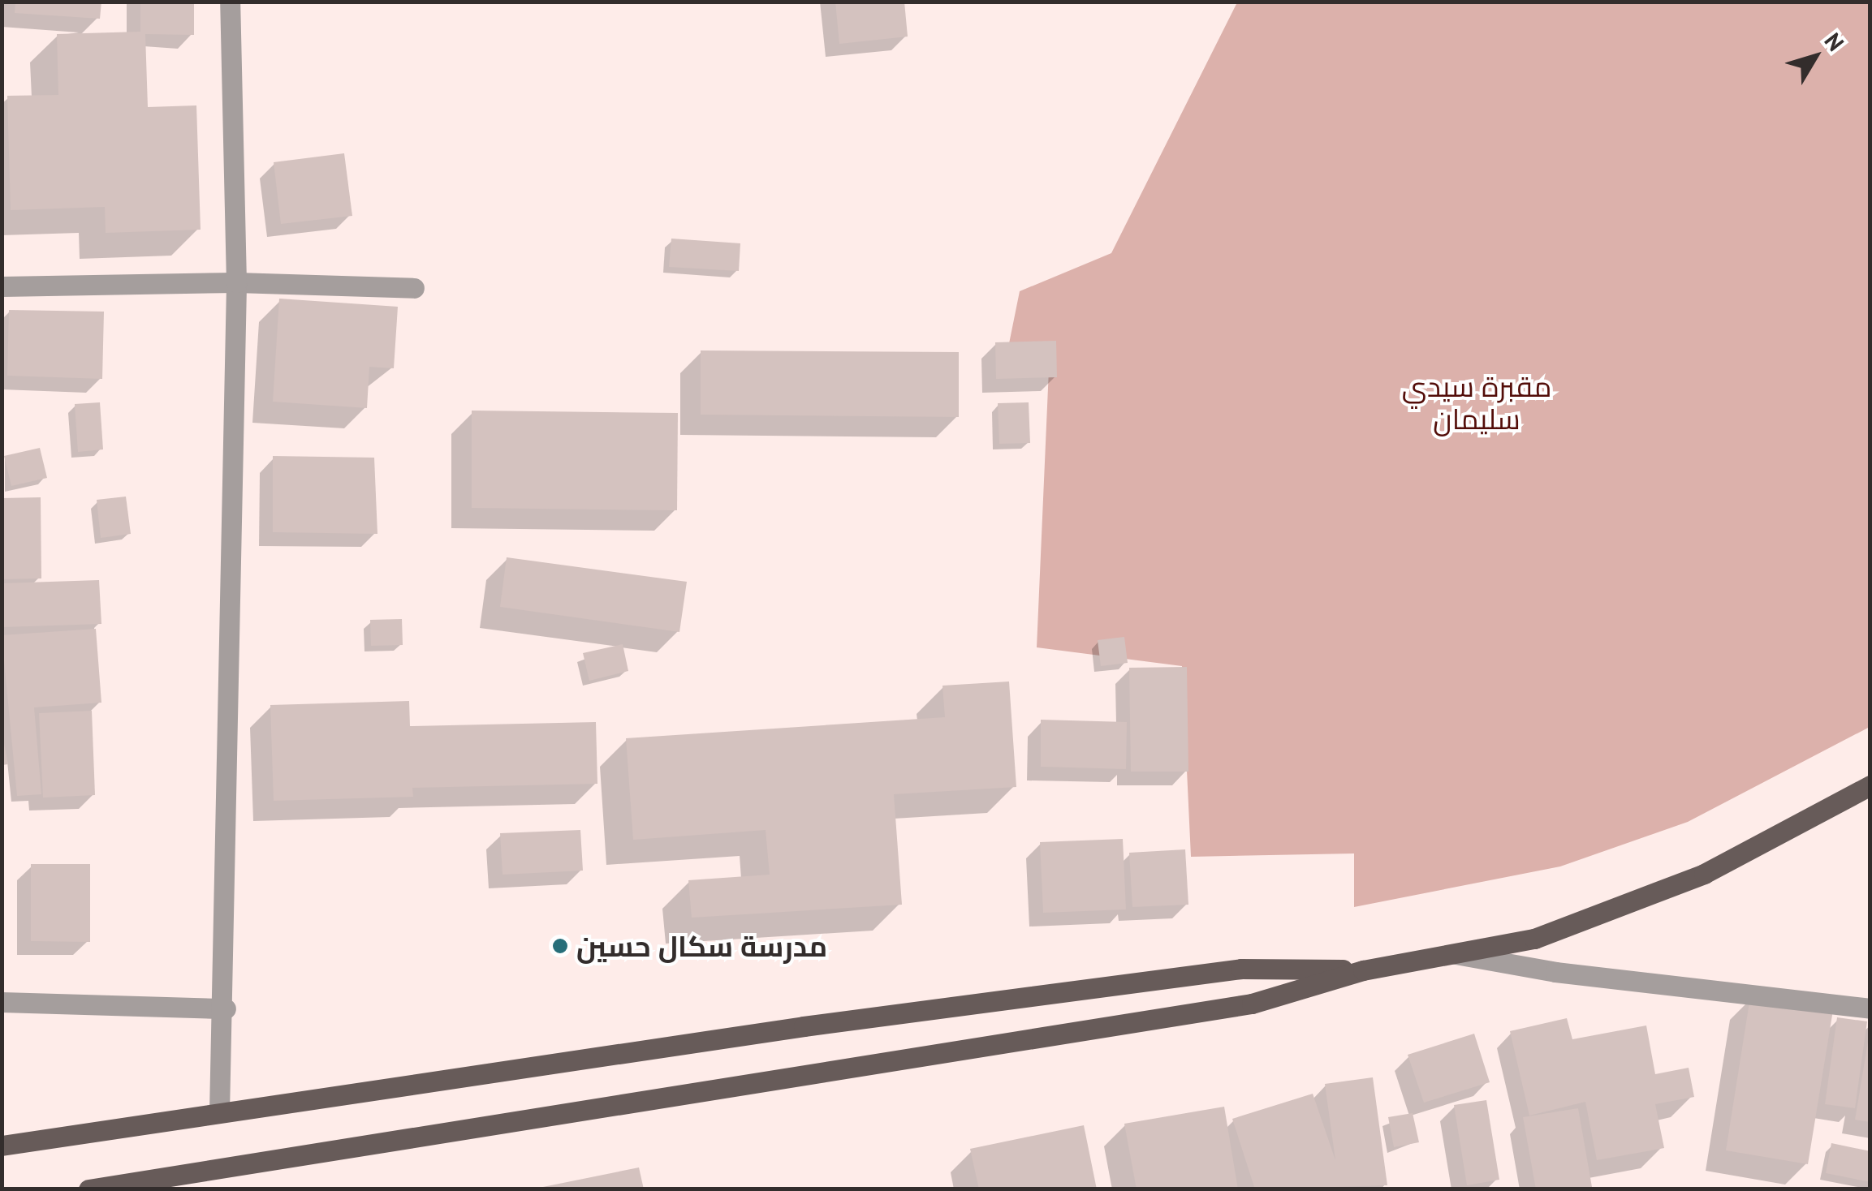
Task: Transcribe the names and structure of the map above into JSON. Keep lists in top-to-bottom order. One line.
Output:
{"parks":["مقبرة سيدي سليمان"],"places":["مدرسة سكال حسين"],"north":"top right"}
